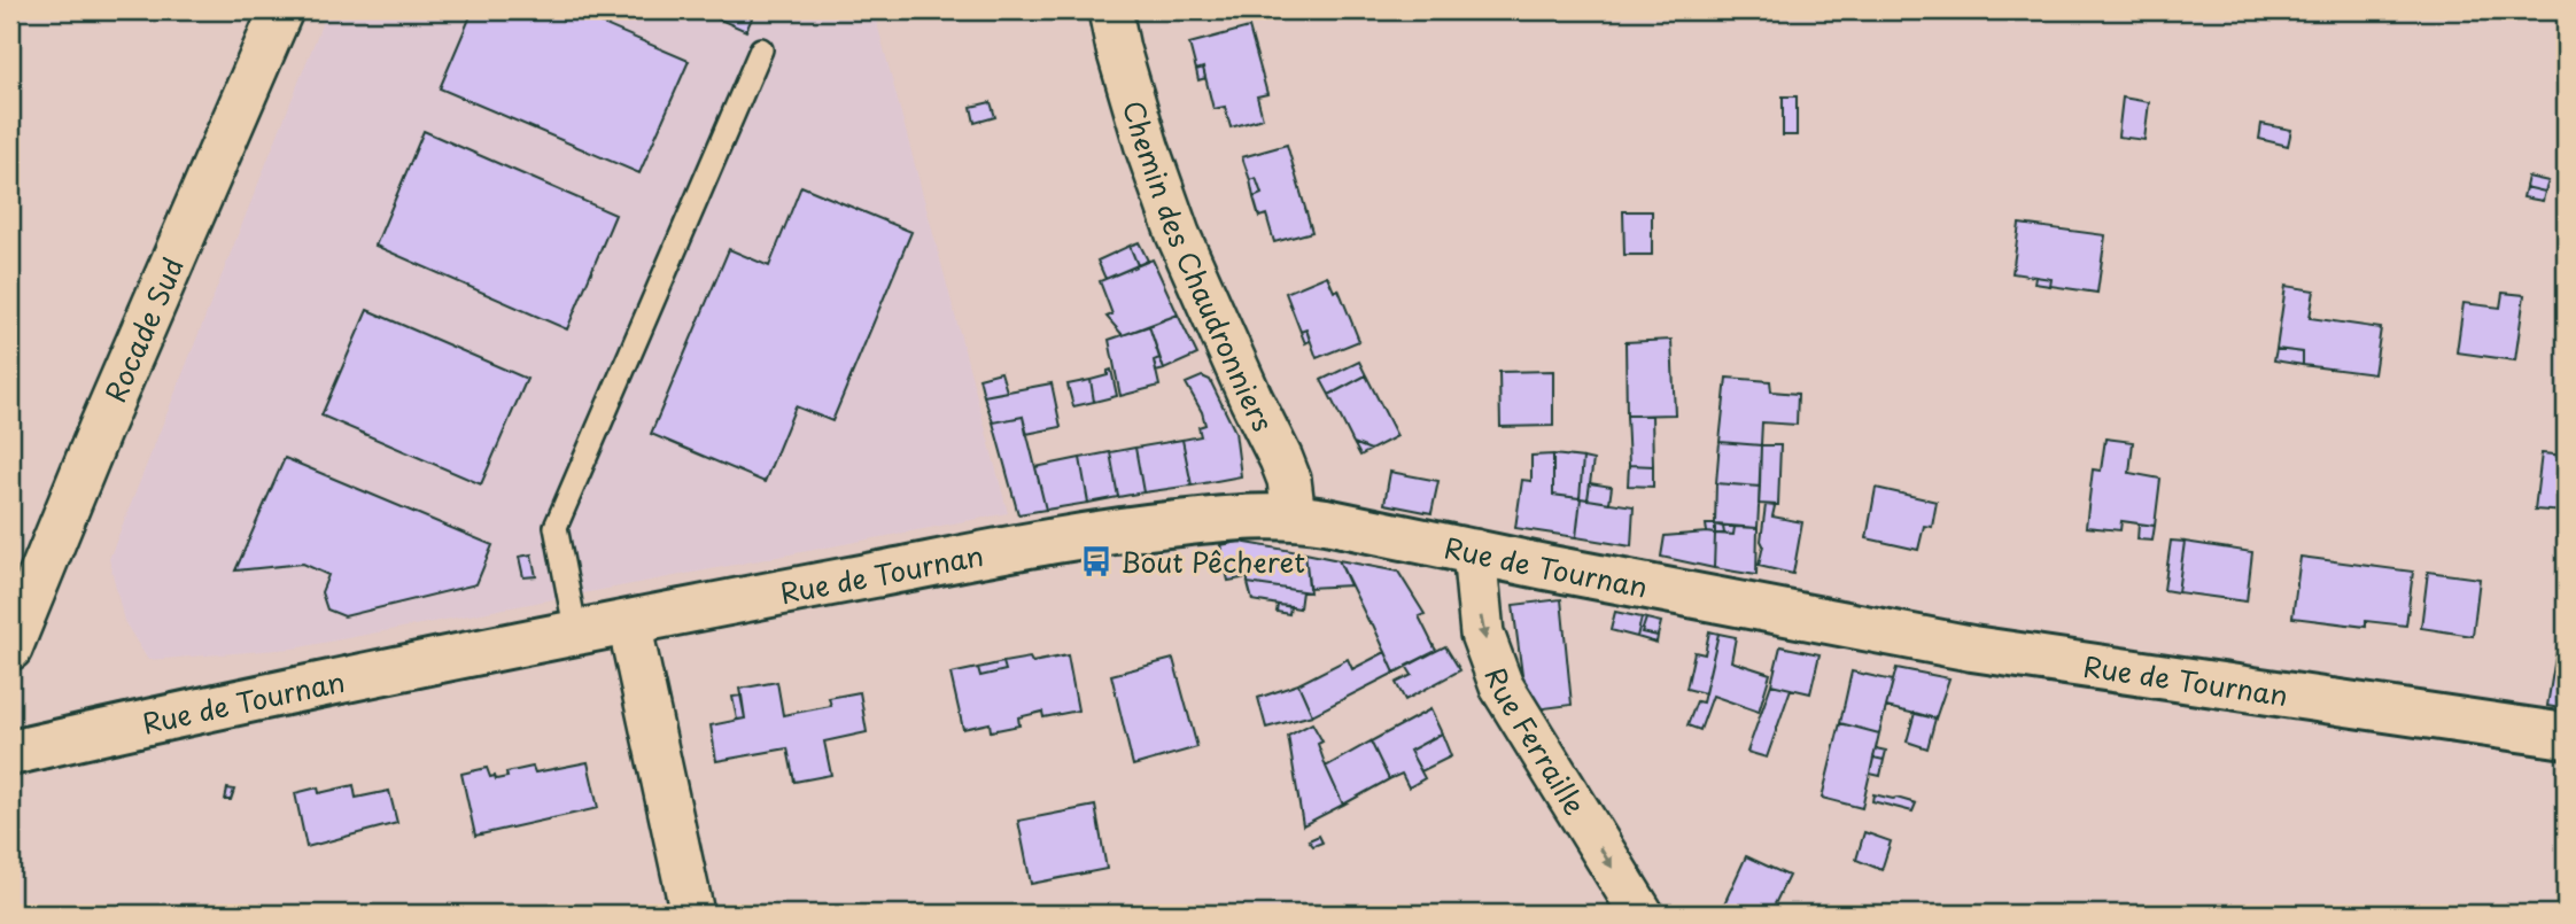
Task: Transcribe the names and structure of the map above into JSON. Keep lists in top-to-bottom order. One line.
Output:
{"streets":{"street":["Chemin des Chaudronniers","Rocade Sud","Rue de Tournan","Rue Ferraille"]},"crossings":[["Chemin des Chaudronniers","Rue de Tournan"],["Rue de Tournan","Rue Ferraille"]],"one_way":["Rue Ferraille"],"places":{"bus stop":["Bout Pêcheret"]}}
